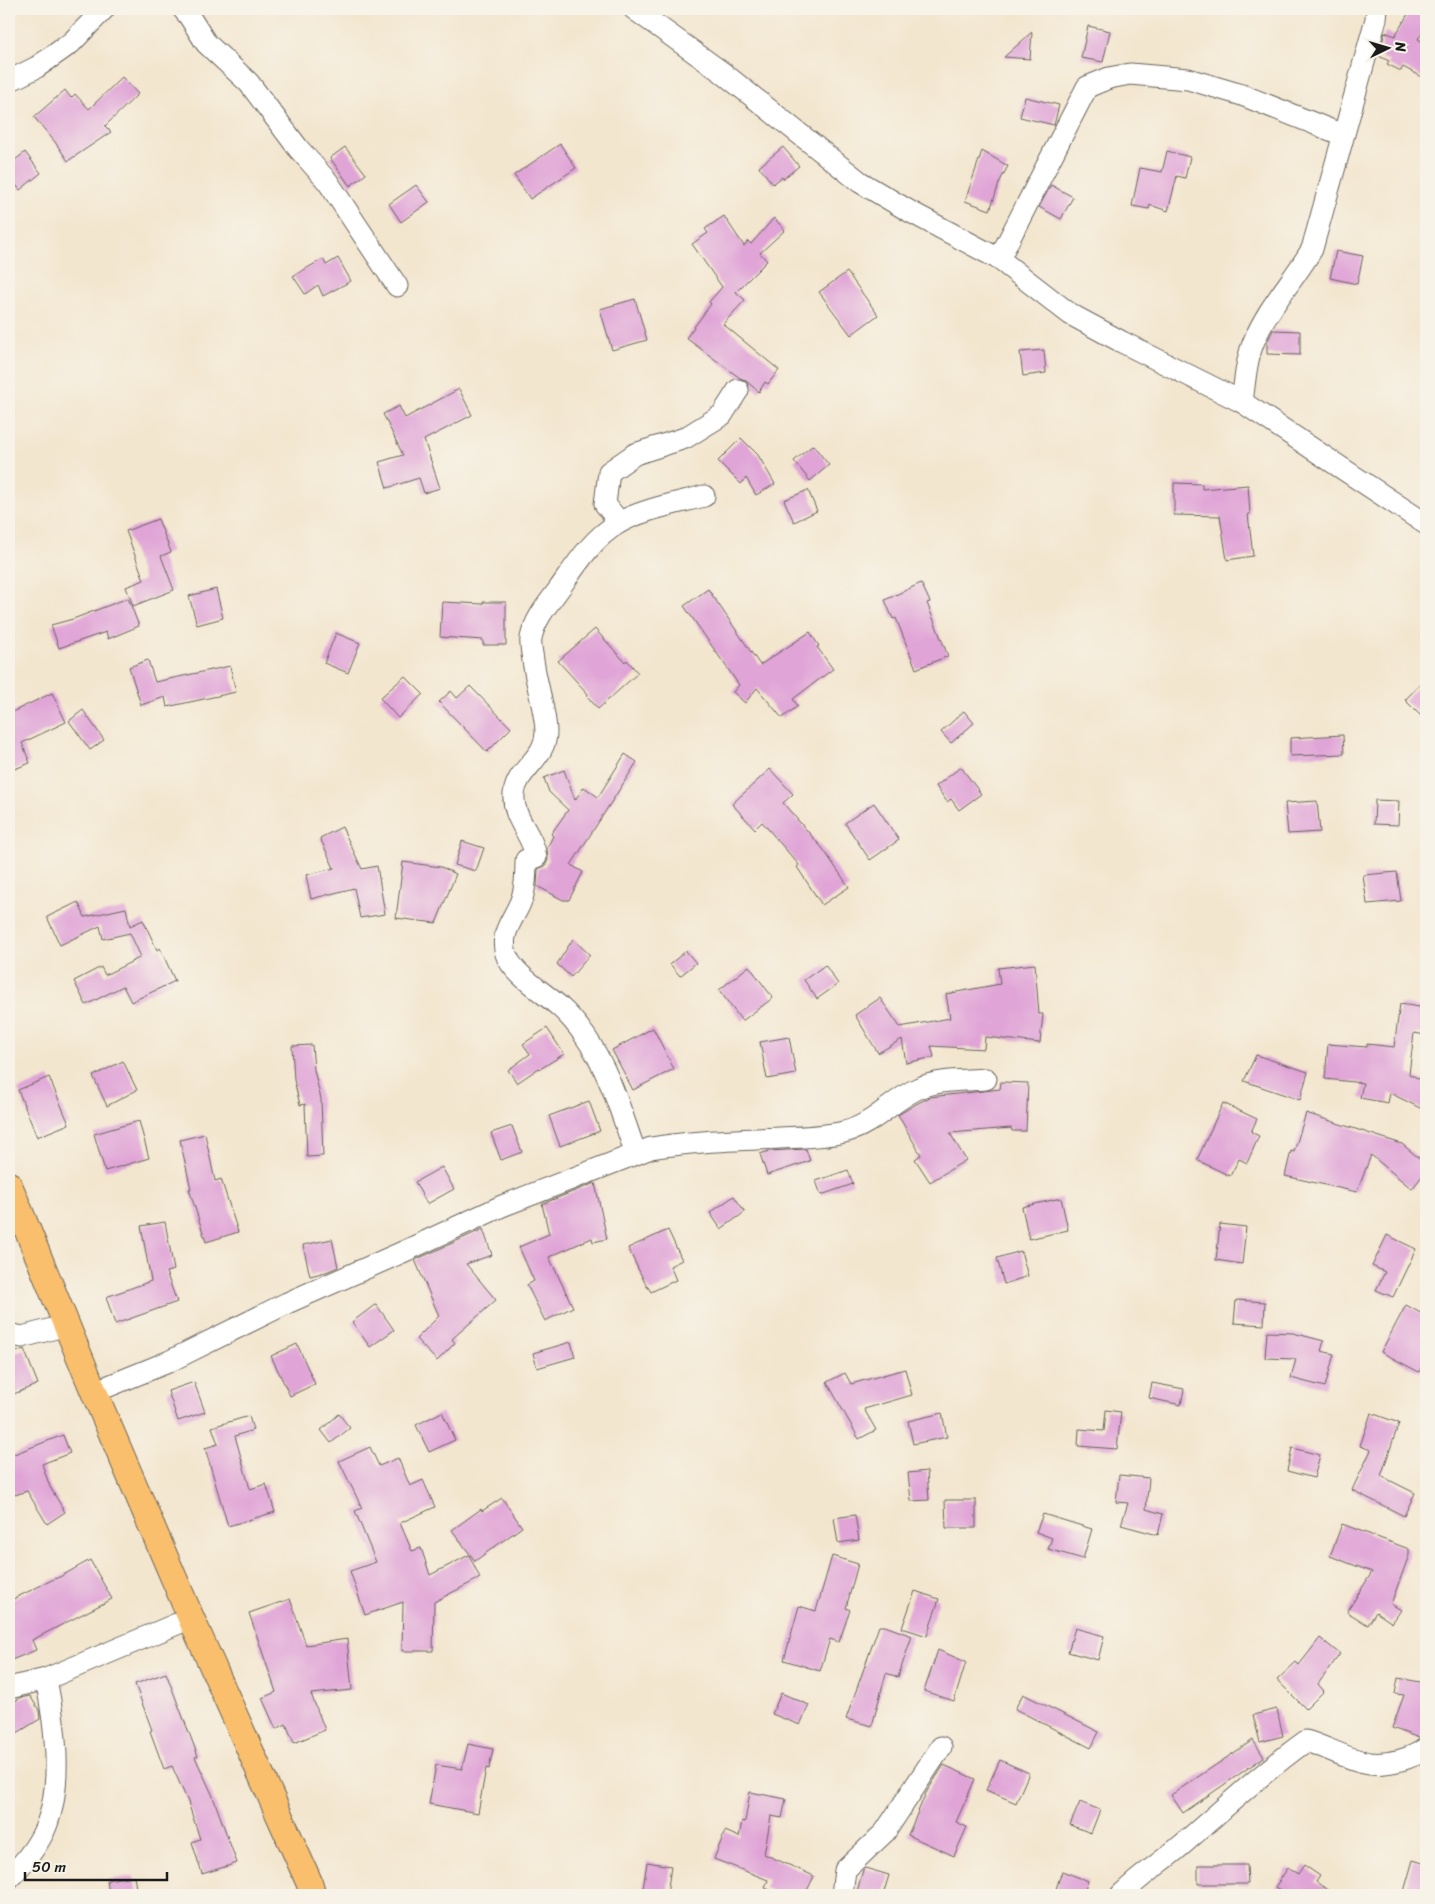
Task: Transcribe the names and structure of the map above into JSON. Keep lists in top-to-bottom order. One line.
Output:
{"scale_bar":"50 m","north":"right"}
